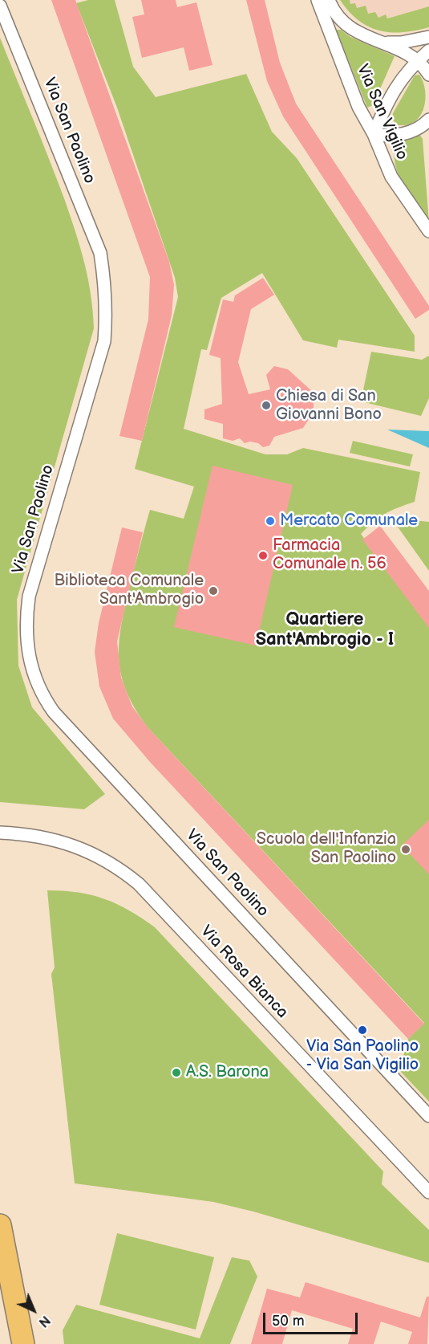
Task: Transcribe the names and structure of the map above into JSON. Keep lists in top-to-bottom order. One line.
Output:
{"streets":{"street":["Via San Vigilio","Via San Paolino","Via Rosa Bianca"]},"districts":["Quartiere Sant'Ambrogio - I"],"places":["Chiesa di San Giovanni Bono","Mercato Comunale","Farmacia Comunale n. 56","Biblioteca Comunale Sant'Ambrogio","Scuola dell'Infanzia San Paolino","Via San Paolino - Via San Vigilio","A.S. Barona"],"scale_bar":"50 m","north":"bottom right"}
